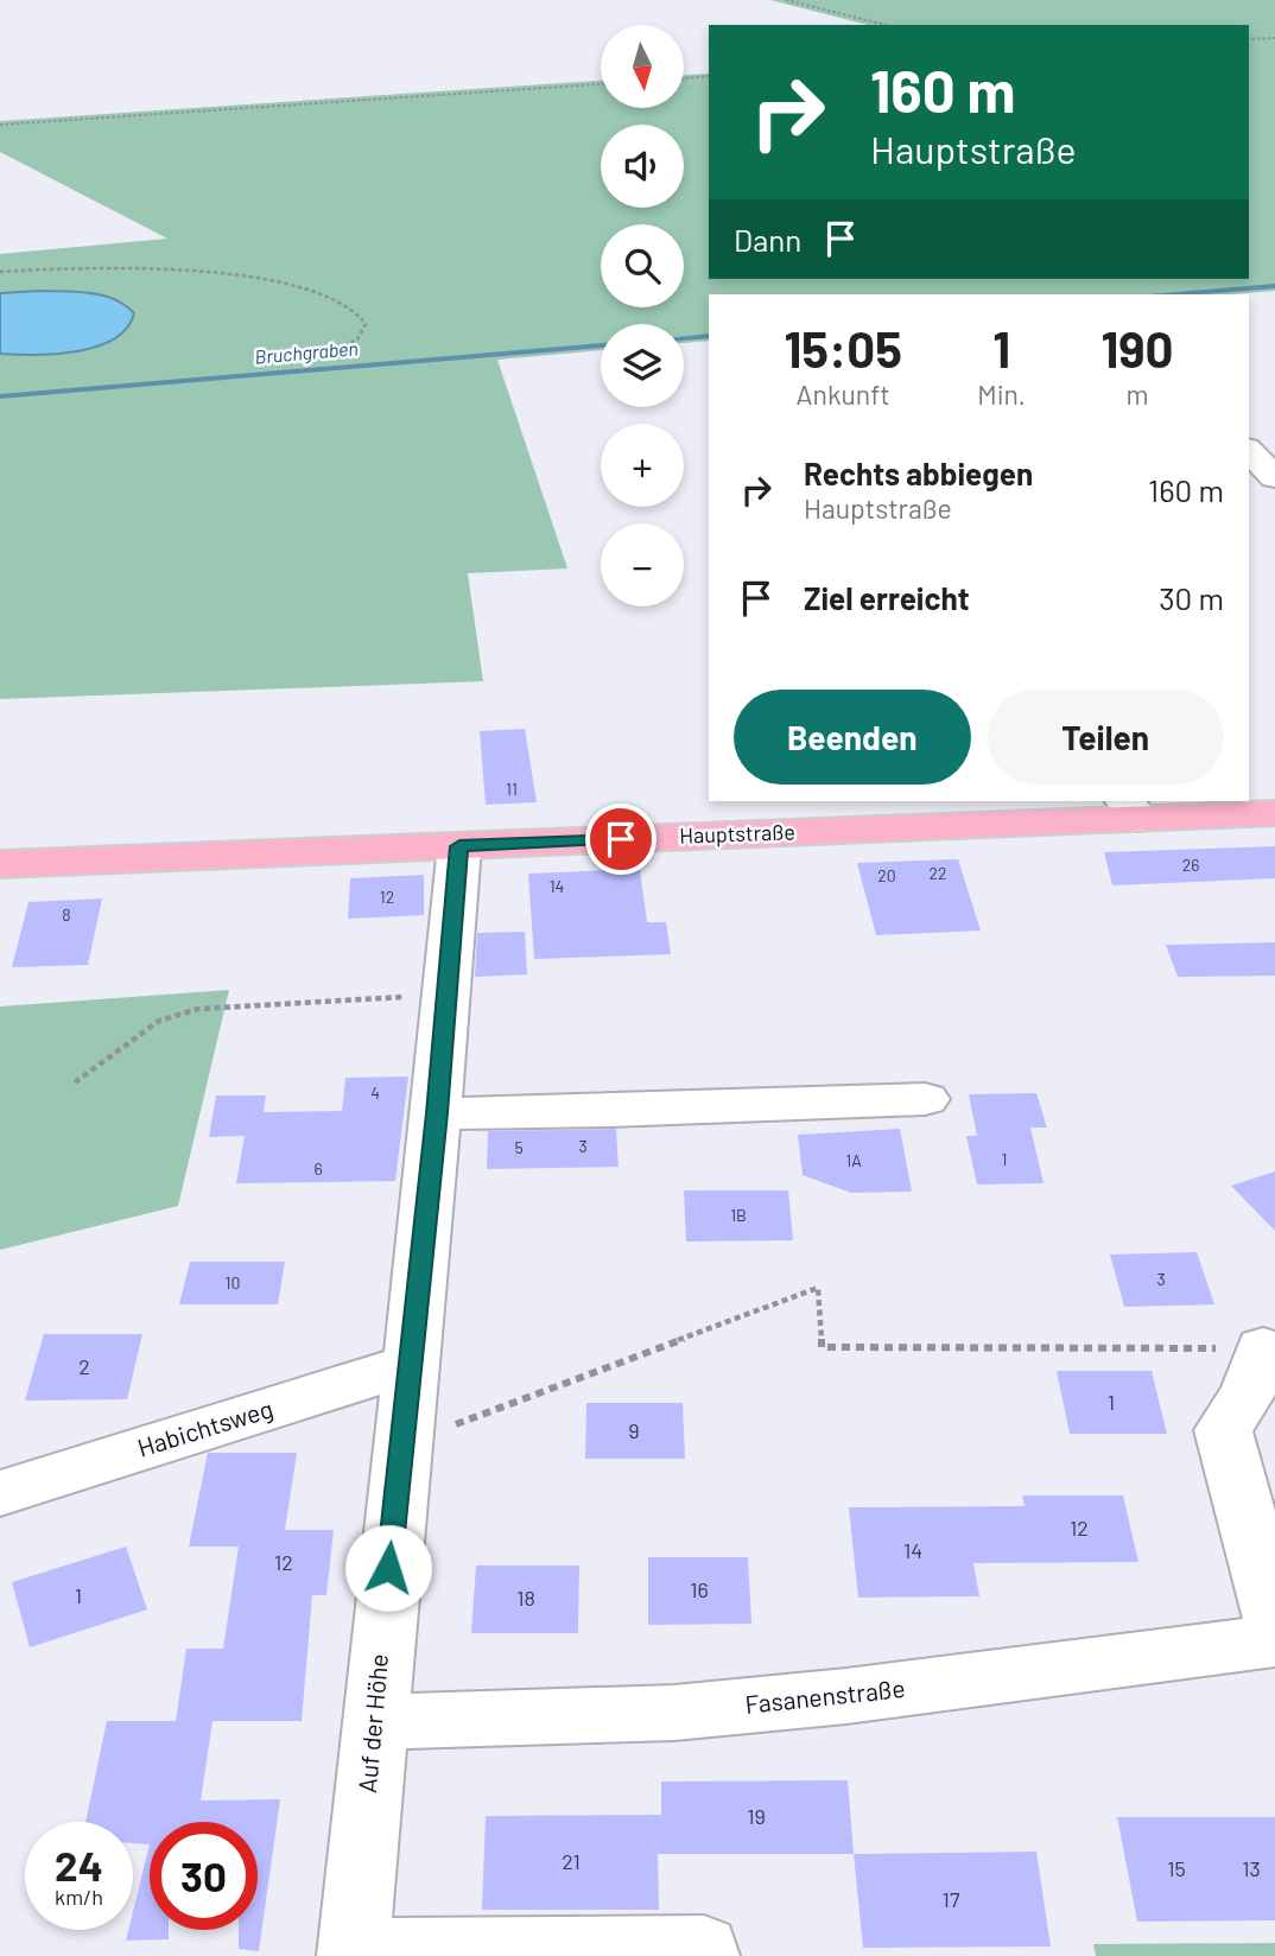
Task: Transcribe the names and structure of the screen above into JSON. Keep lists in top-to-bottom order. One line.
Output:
{"streets":{"main road":["Hauptstraße"],"street":["Habichtsweg","Fasanenstraße","Auf der Höhe"]},"crossings":[["Hauptstraße","Auf der Höhe"],["Habichtsweg","Auf der Höhe"],["Fasanenstraße","Auf der Höhe"]],"water":["Bruchgraben"],"house_numbers":["11","26","22","20","14","12","8","4","3","5","1","1A","6","1B","3","10","2","1","9","12","14","12","16","1","18","19","21","15","13","17"],"north":"bottom","page":{"map_buttons":["+","−"],"turn":["160 m","Hauptstraße"],"then":"Dann","eta":["15:05","Ankunft","1","Min.","190","m"],"list":[{"name":"Rechts abbiegen","note":"Hauptstraße","value":"160 m"},{"name":"Ziel erreicht","value":"30 m"}],"buttons":["Beenden","Teilen"],"speed":"24 km/h","limit":"30"}}
